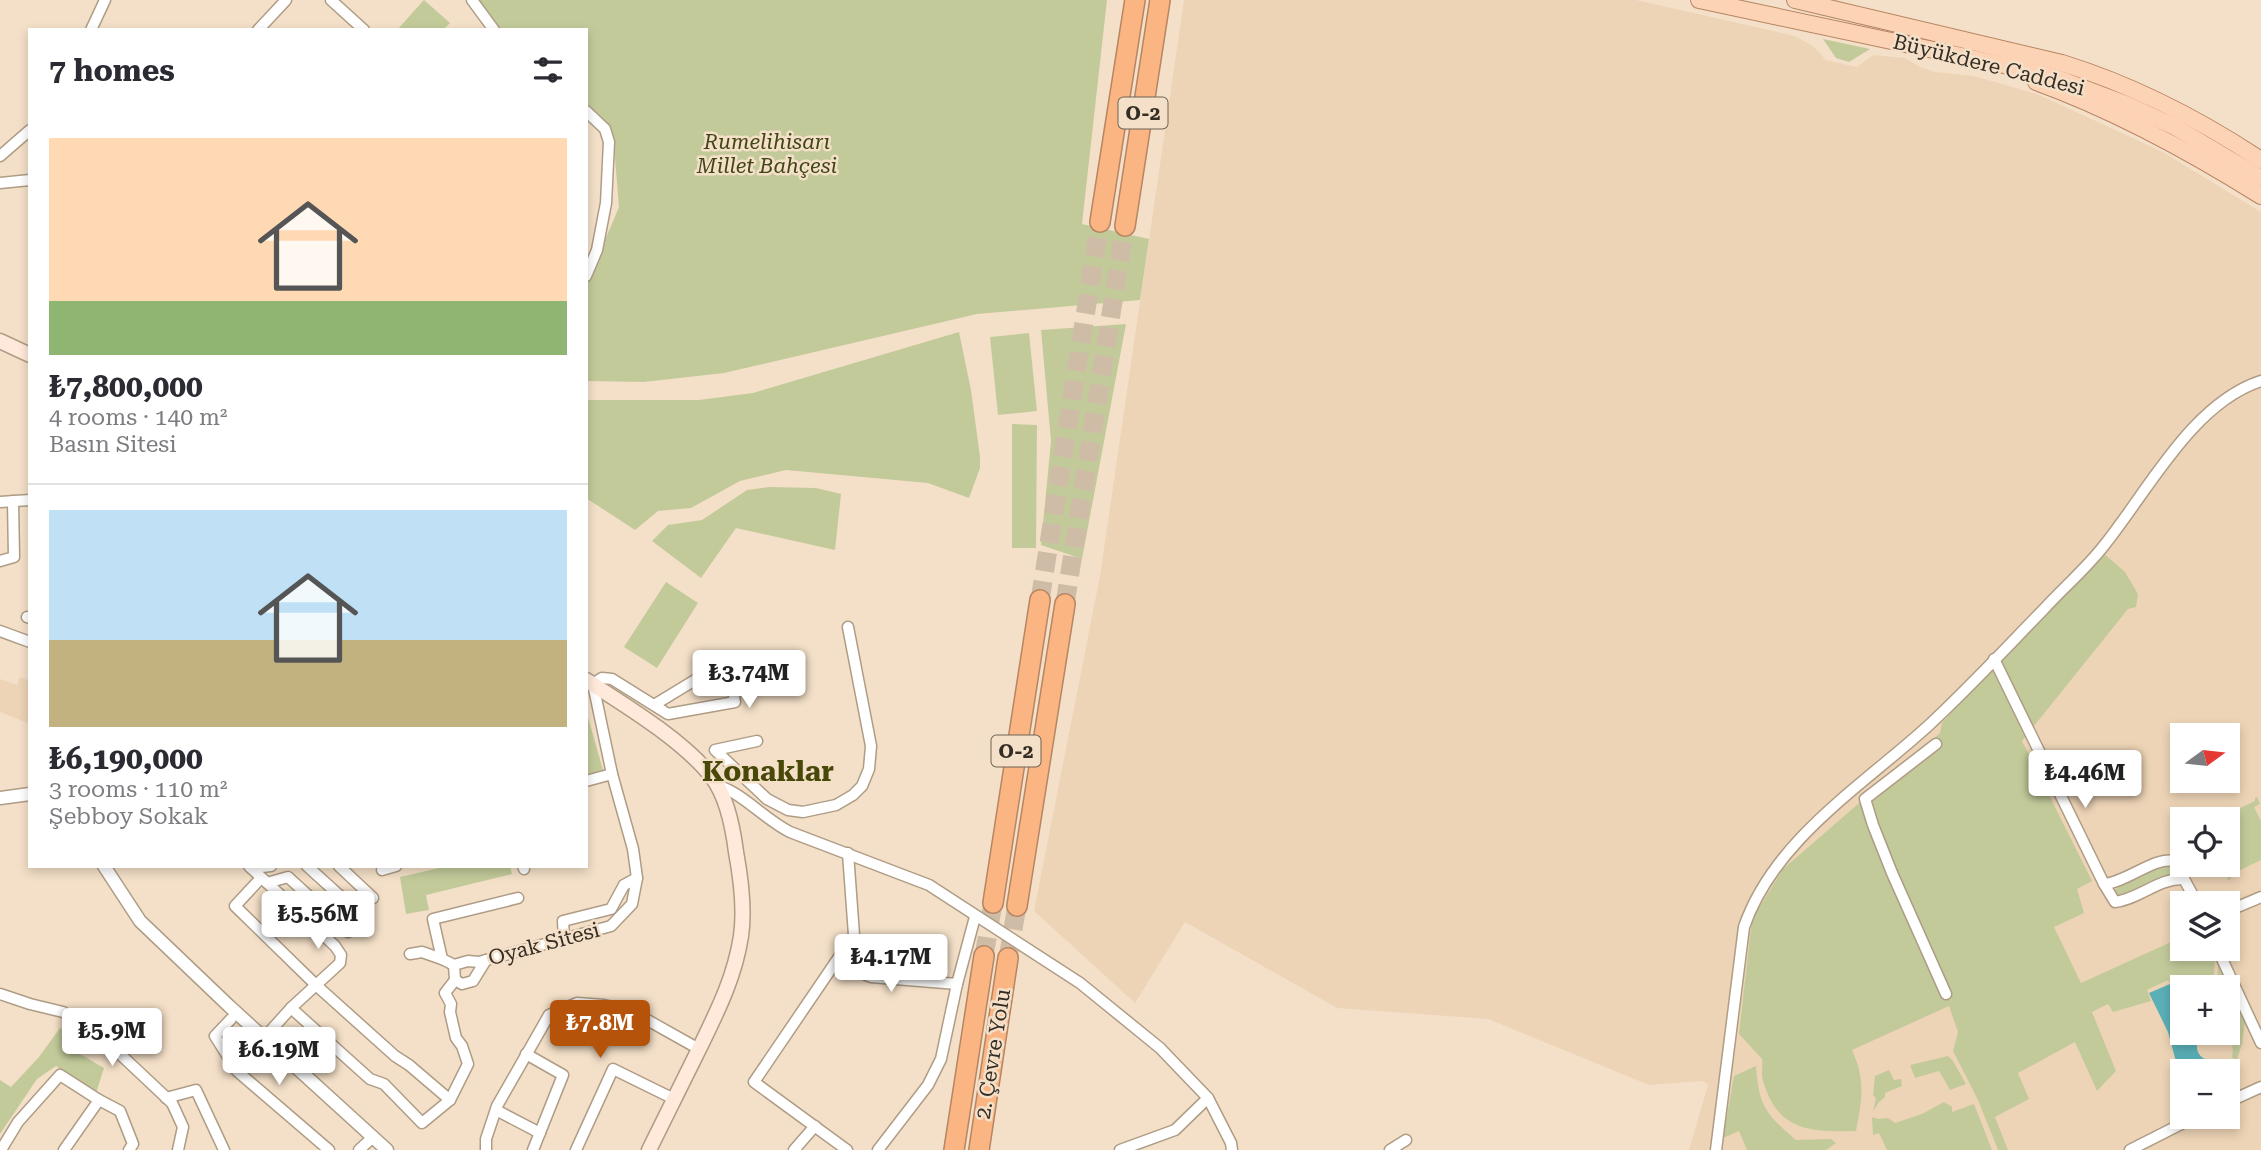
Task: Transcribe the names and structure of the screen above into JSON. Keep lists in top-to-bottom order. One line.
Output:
{"streets":{"highway":["O-2","2. Çevre Yolu"],"main road":["Büyükdere Caddesi"],"street":["Oyak Sitesi"]},"districts":["Konaklar"],"parks":["Rumelihisarı Millet Bahçesi"],"north":"right","page":{"heading":"7 homes","list":[{"name":"₺7,800,000","note":"4 rooms · 140 m² · Basın Sitesi"},{"name":"₺6,190,000","note":"3 rooms · 110 m² · Şebboy Sokak"}],"price":["₺3.74M","₺4.46M","₺5.56M","₺4.17M","₺7.8M","₺5.9M","₺6.19M"],"map_buttons":["+","−"]}}
